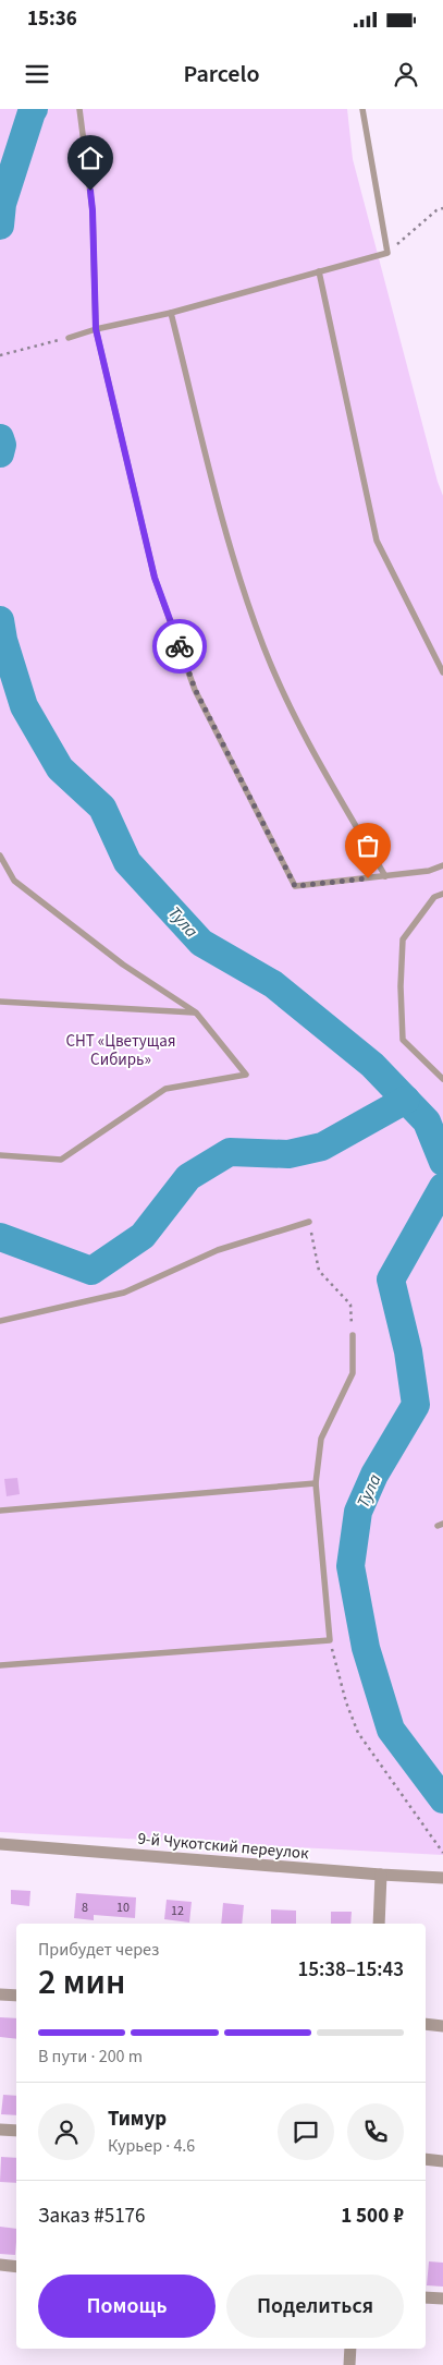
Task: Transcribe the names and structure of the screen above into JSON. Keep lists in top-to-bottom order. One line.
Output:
{"streets":{"street":["9-й Чукотский переулок"]},"water":["Тула"],"parks":["СНТ «Цветущая Сибирь»"],"house_numbers":["8","10","12"],"page":{"status":"15:36","header":"Parcelo","heading":["2 мин","Прибудет через","15:38–15:43"],"panel":["Тимур","Курьер · 4.6","Заказ #5176","1 500 ₽"],"bar":"В пути · 200 m","buttons":["Помощь","Поделиться"]}}
